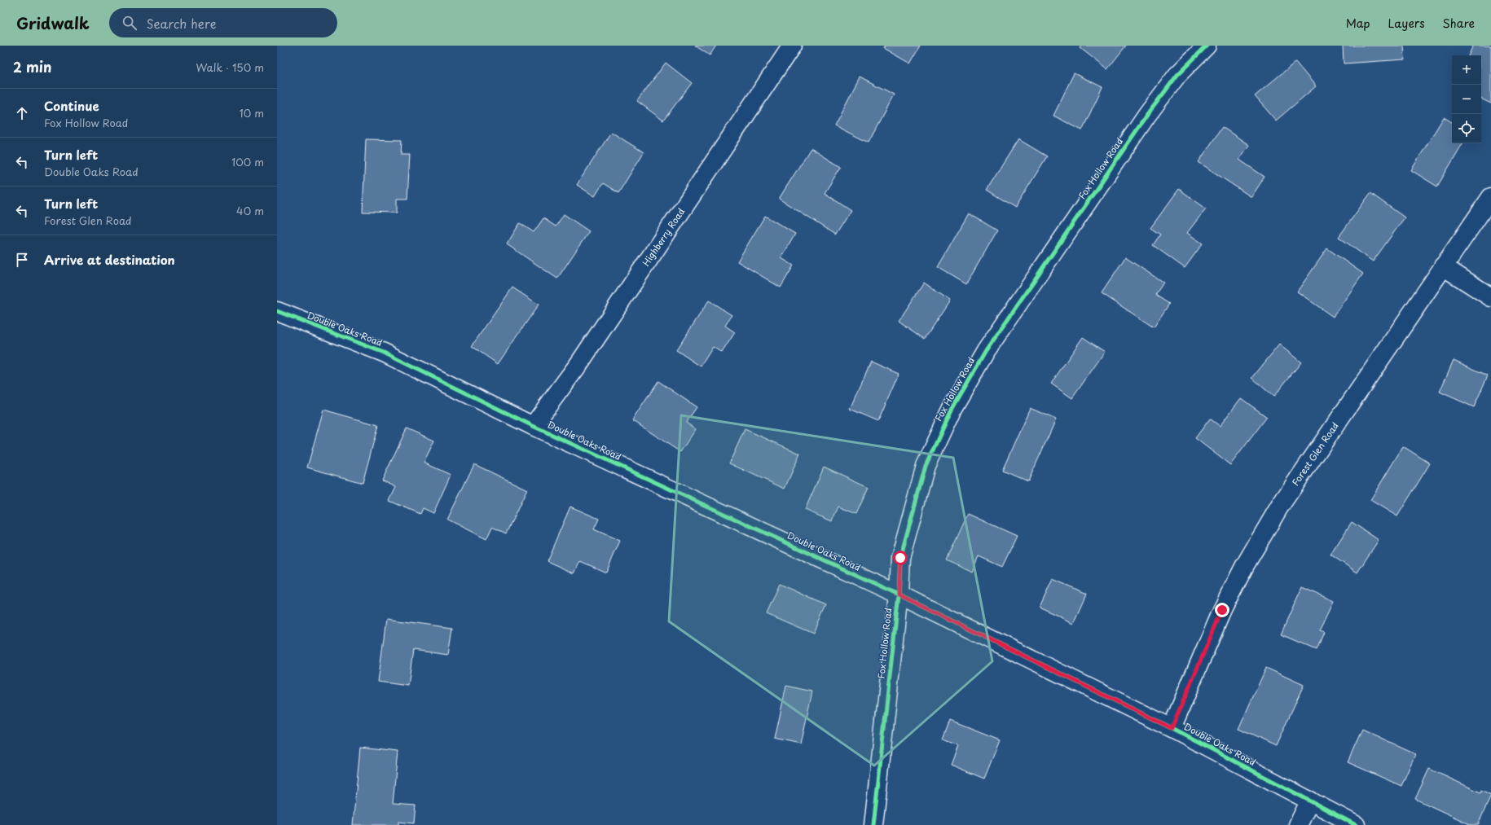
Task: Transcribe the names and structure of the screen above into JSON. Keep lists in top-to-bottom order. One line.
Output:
{"streets":{"street":["Fox Hollow Road","Highberry Road","Double Oaks Road","Forest Glen Road"]},"crossings":[["Fox Hollow Road","Double Oaks Road"],["Highberry Road","Double Oaks Road"],["Double Oaks Road","Forest Glen Road"]],"page":{"header":"Gridwalk","search":"Search here","nav":["Map","Layers","Share"],"heading":["2 min","Walk · 150 m"],"map_buttons":["+","−"],"list":[["Continue","Fox Hollow Road","10 m"],["Turn left","Double Oaks Road","100 m"],["Turn left","Forest Glen Road","40 m"],"Arrive at destination"]}}
